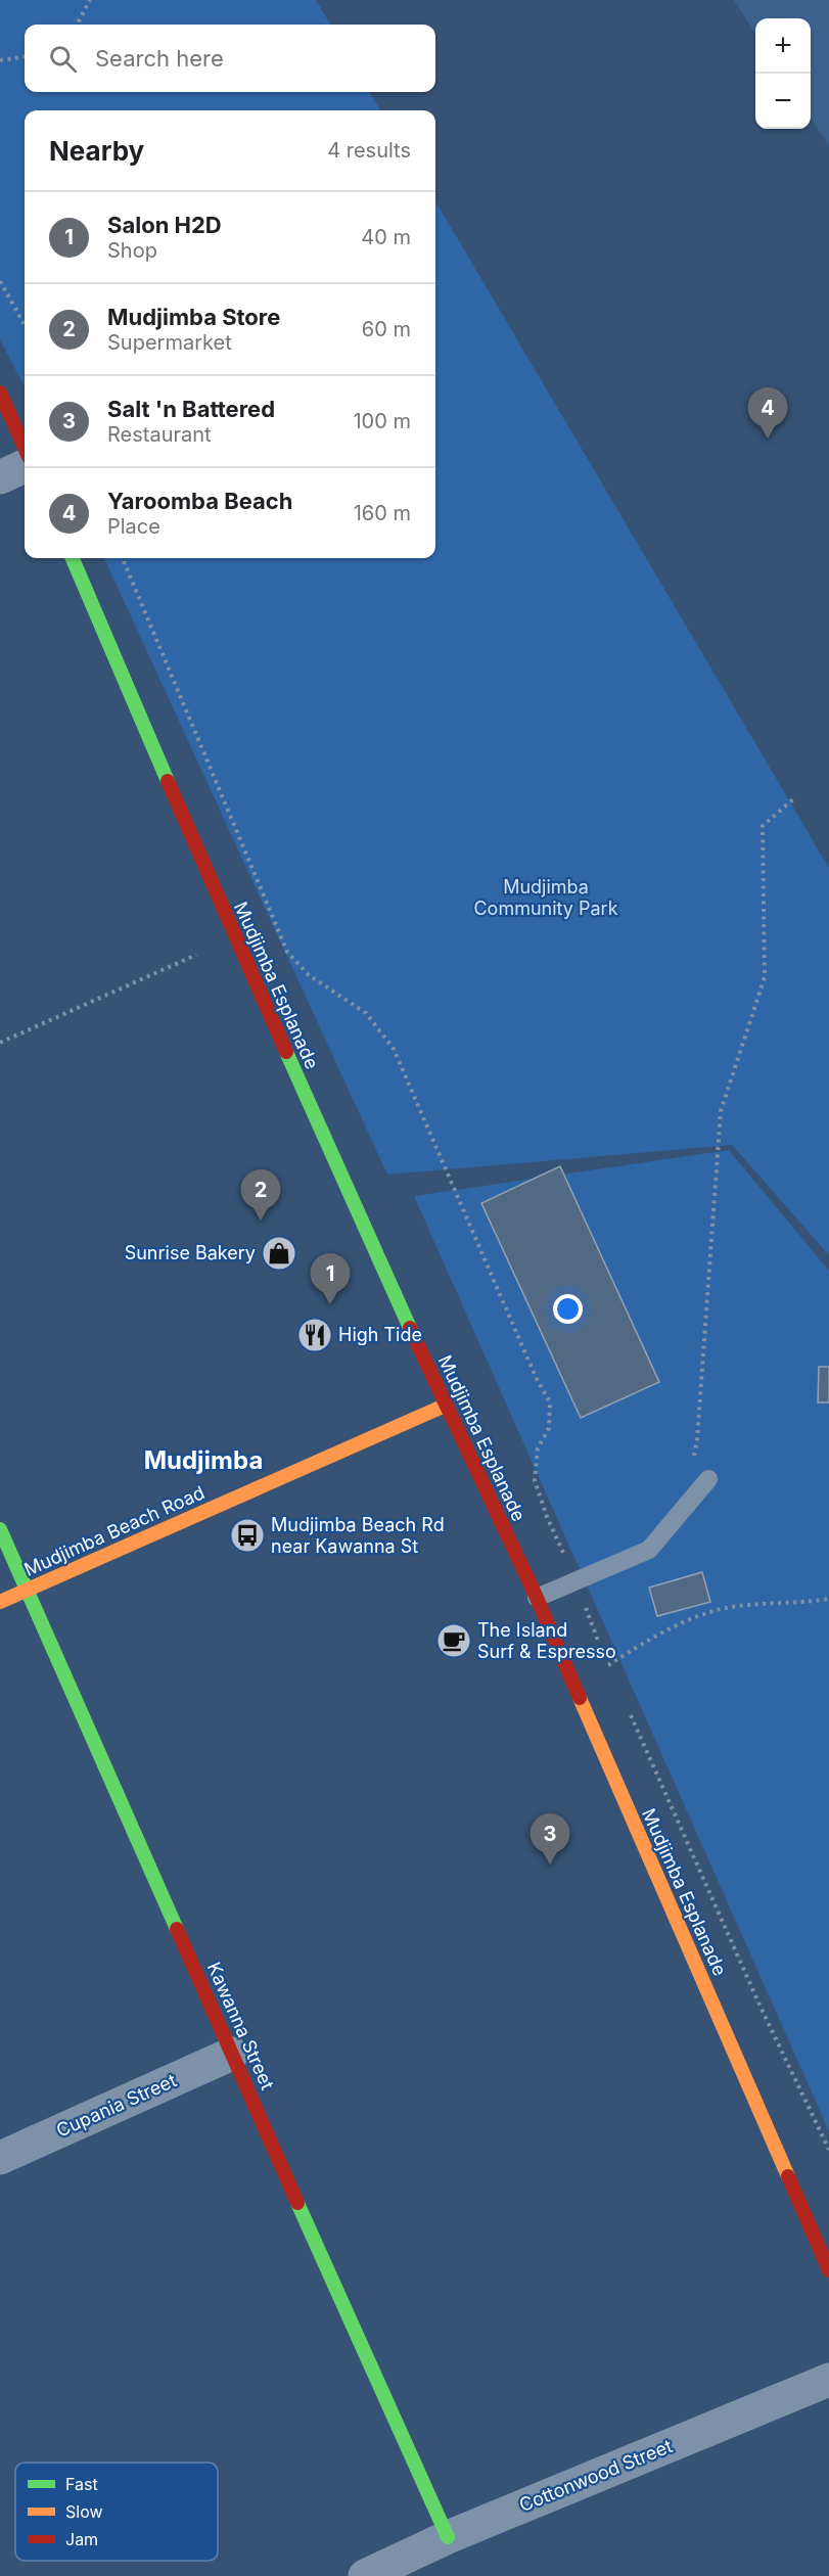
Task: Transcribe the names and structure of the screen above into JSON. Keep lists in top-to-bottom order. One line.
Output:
{"streets":{"street":["Mudjimba Esplanade","Mudjimba Beach Road","Kawanna Street","Cupania Street","Cottonwood Street"]},"crossings":[["Mudjimba Esplanade","Mudjimba Beach Road"],["Mudjimba Beach Road","Kawanna Street"],["Kawanna Street","Cupania Street"],["Kawanna Street","Cottonwood Street"]],"districts":["Mudjimba"],"parks":["Mudjimba Community Park"],"places":{"shop":["Sunrise Bakery"],"restaurant":["High Tide"],"bus stop":["Mudjimba Beach Rd near Kawanna St"],"cafe":["The Island Surf & Espresso"]},"legend":["Fast","Slow","Jam"],"page":{"map_buttons":["+","−"],"search":"Search here","heading":["Nearby","4 results"],"list":[{"mark":"1","name":"Salon H2D","note":"Shop","value":"40 m"},{"mark":"2","name":"Mudjimba Store","note":"Supermarket","value":"60 m"},{"mark":"3","name":"Salt 'n Battered","note":"Restaurant","value":"100 m"},{"mark":"4","name":"Yaroomba Beach","note":"Place","value":"160 m"}],"pins":["4","2","1","3"]}}
